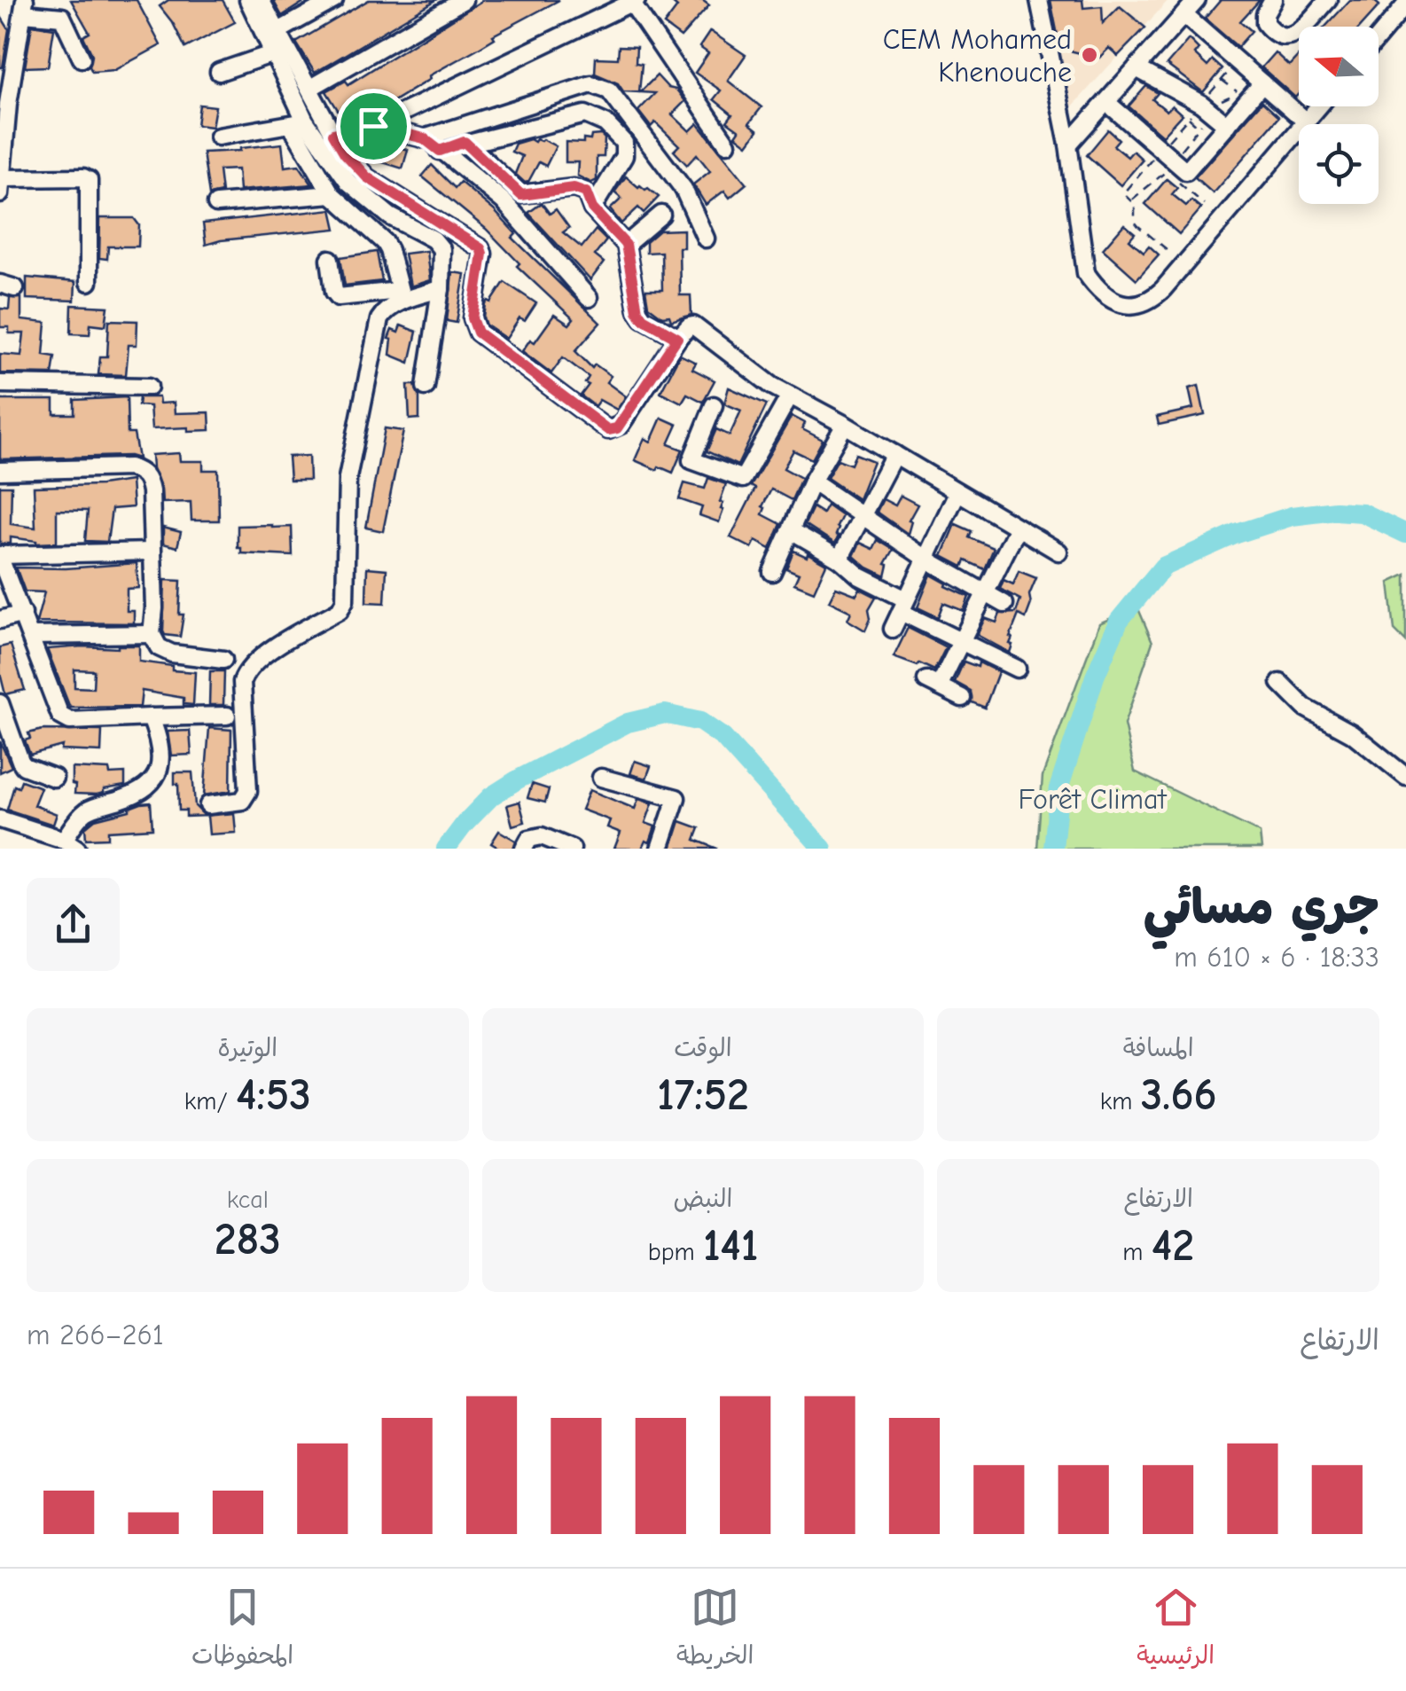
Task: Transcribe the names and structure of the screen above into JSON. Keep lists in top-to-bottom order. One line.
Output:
{"parks":["Forêt Climat"],"places":["CEM Mohamed Khenouche"],"north":"left","page":{"heading":["جري مسائي","18:33 · 6 × 610 m"],"stats":[["المسافة","3.66 km"],["الوقت","17:52"],["الوتيرة","4:53 /km"],["الارتفاع","42 m"],["النبض","141 bpm"],["kcal","283"]],"chart":["الارتفاع","261–266 m"],"tabs":["الرئيسية","الخريطة","المحفوظات"]}}
